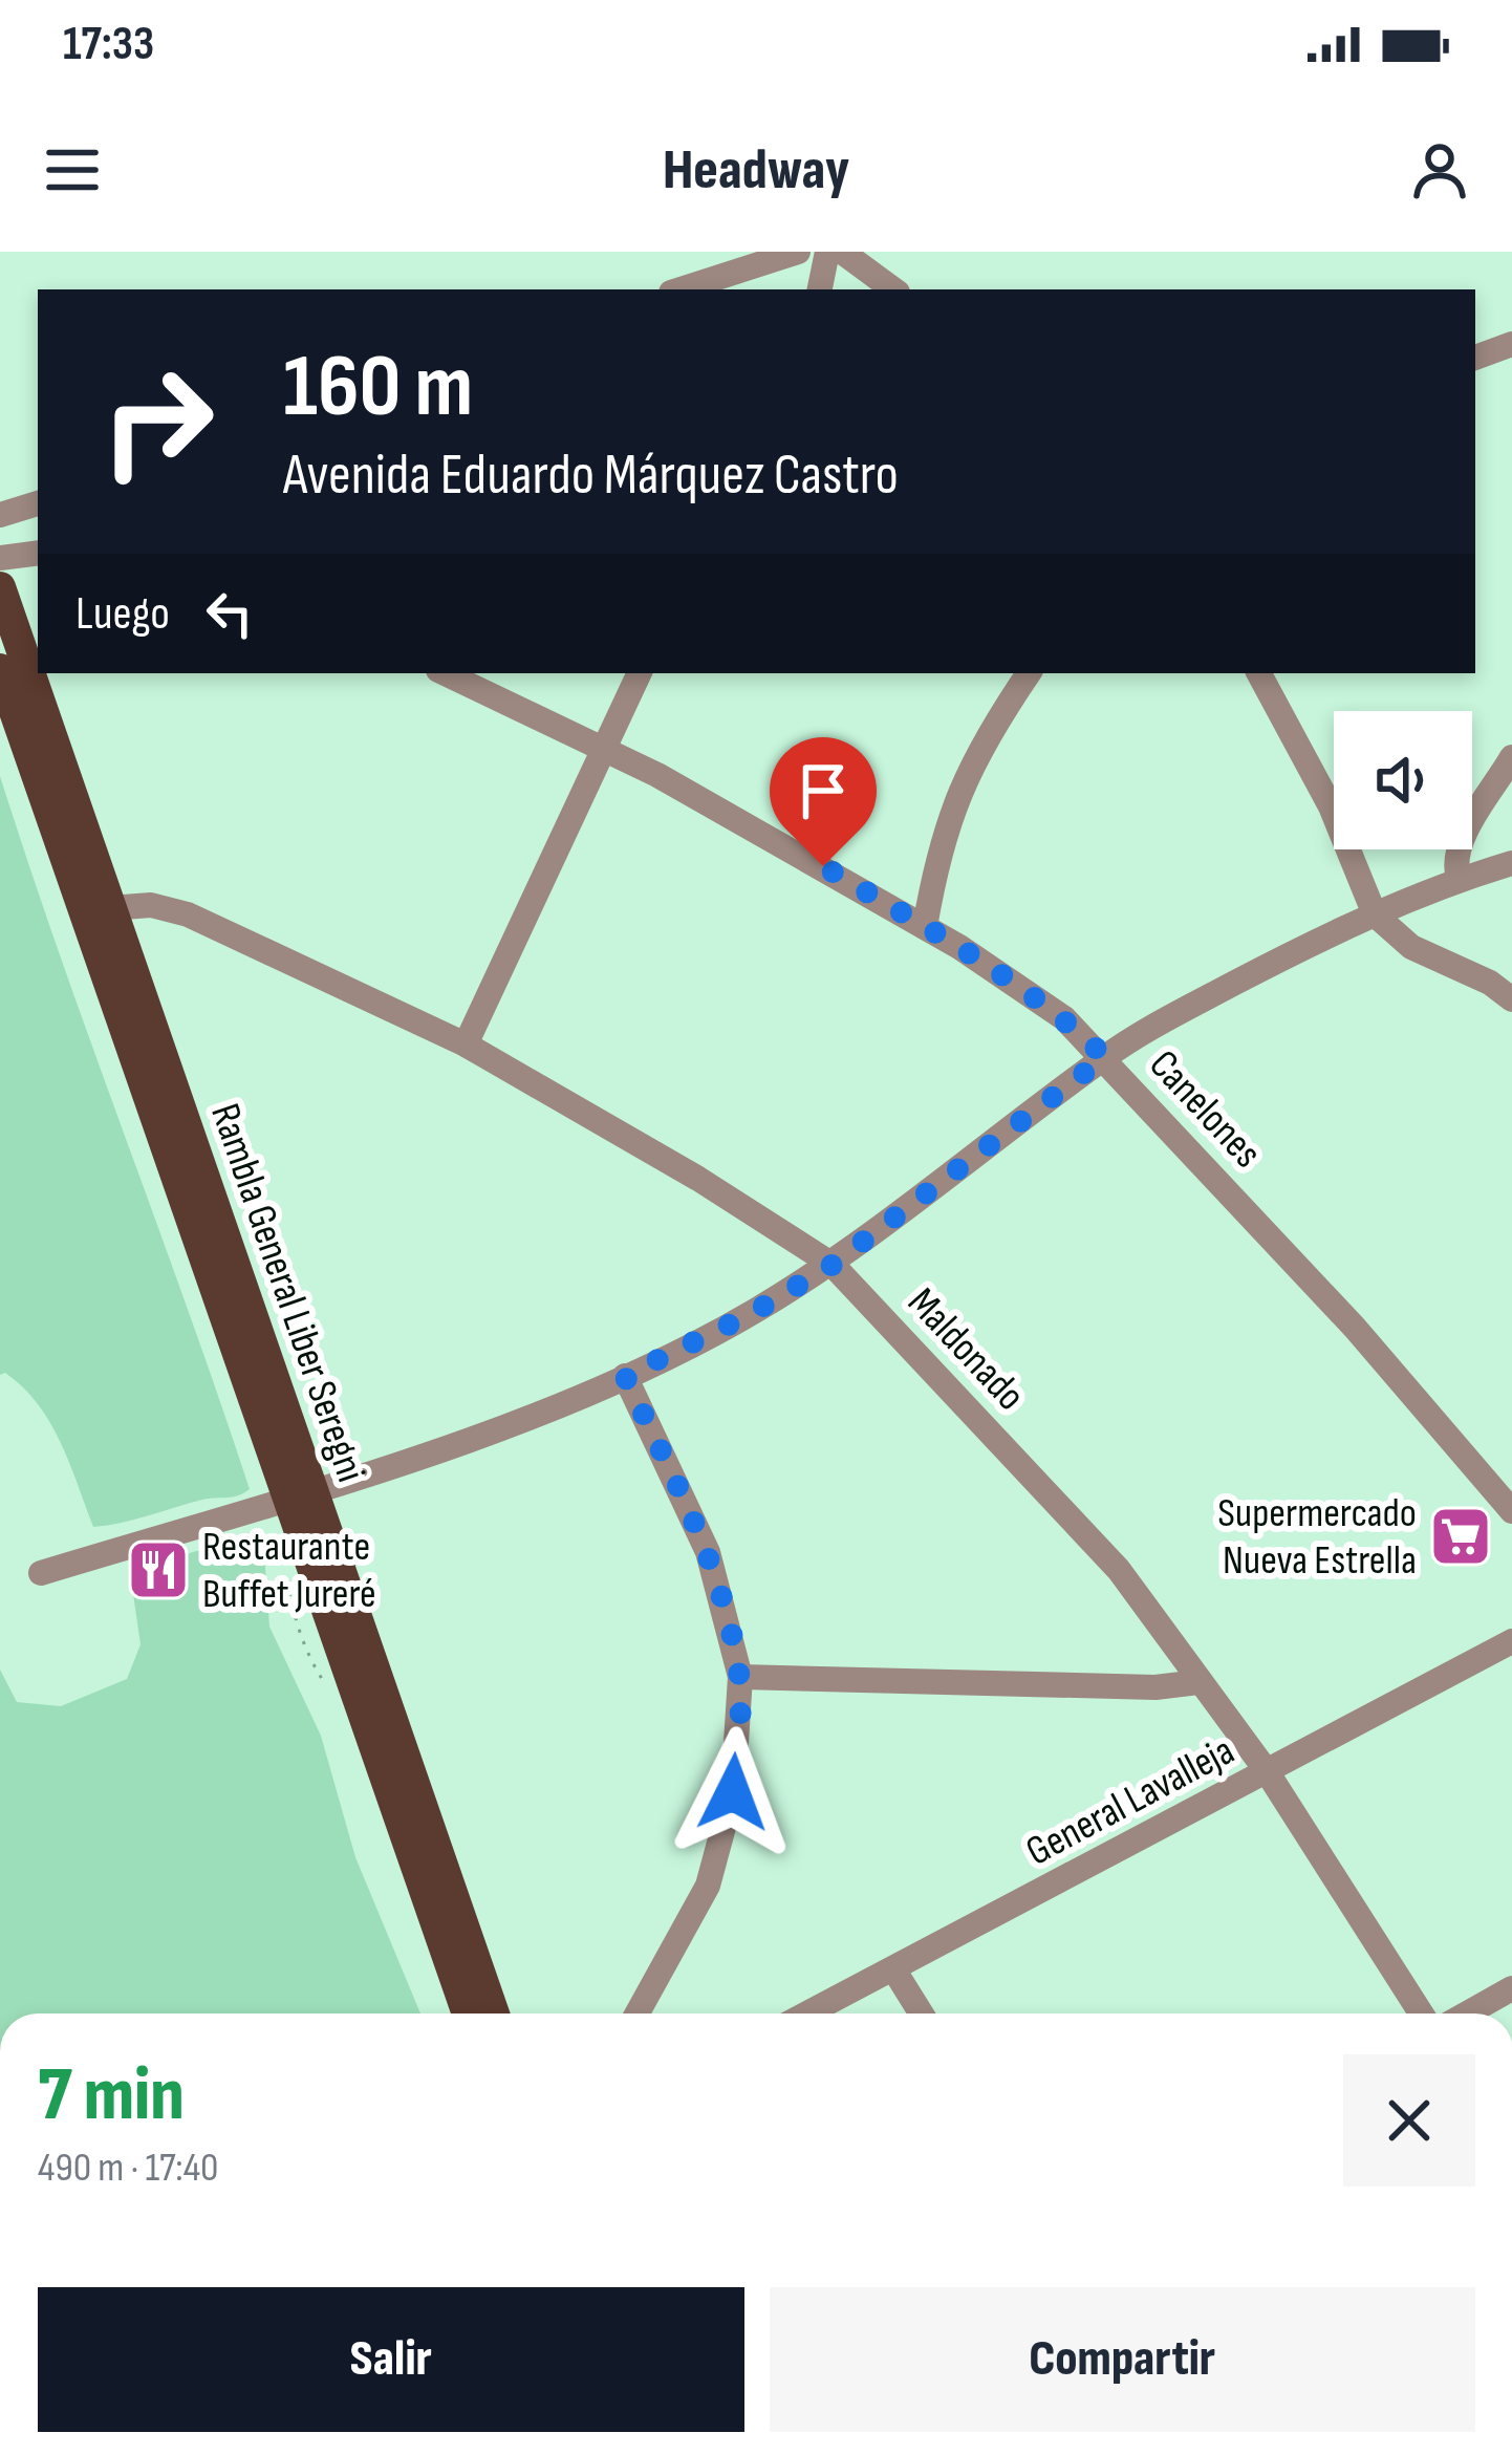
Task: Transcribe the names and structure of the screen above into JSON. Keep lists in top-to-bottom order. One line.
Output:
{"streets":{"main road":["Rambla General Liber Seregni"],"street":["Canelones","Maldonado","General Lavalleja"]},"crossings":[["Rambla General Liber Seregni","Maldonado"],["Maldonado","General Lavalleja"]],"places":{"supermarket":["Supermercado Nueva Estrella"],"restaurant":["Restaurante Buffet Jureré"]},"page":{"status":"17:33","header":"Headway","turn":["160 m","Avenida Eduardo Márquez Castro"],"then":"Luego","heading":["7 min","490 m · 17:40"],"buttons":["Salir","Compartir"]}}
